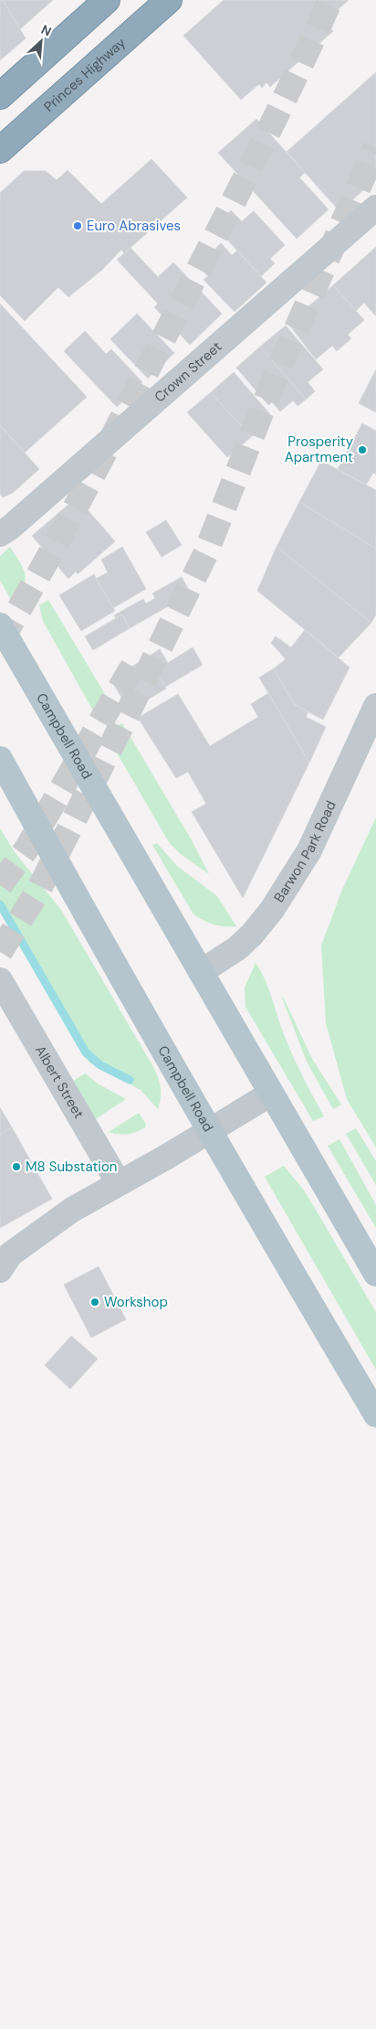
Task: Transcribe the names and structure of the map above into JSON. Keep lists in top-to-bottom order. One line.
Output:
{"streets":{"highway":["Princes Highway"],"main road":["Campbell Road"],"street":["Crown Street","Barwon Park Road","Albert Street"]},"crossings":[["Campbell Road","Barwon Park Road"]],"places":["Euro Abrasives","Prosperity Apartment","M8 Substation","Workshop"],"north":"top right"}
